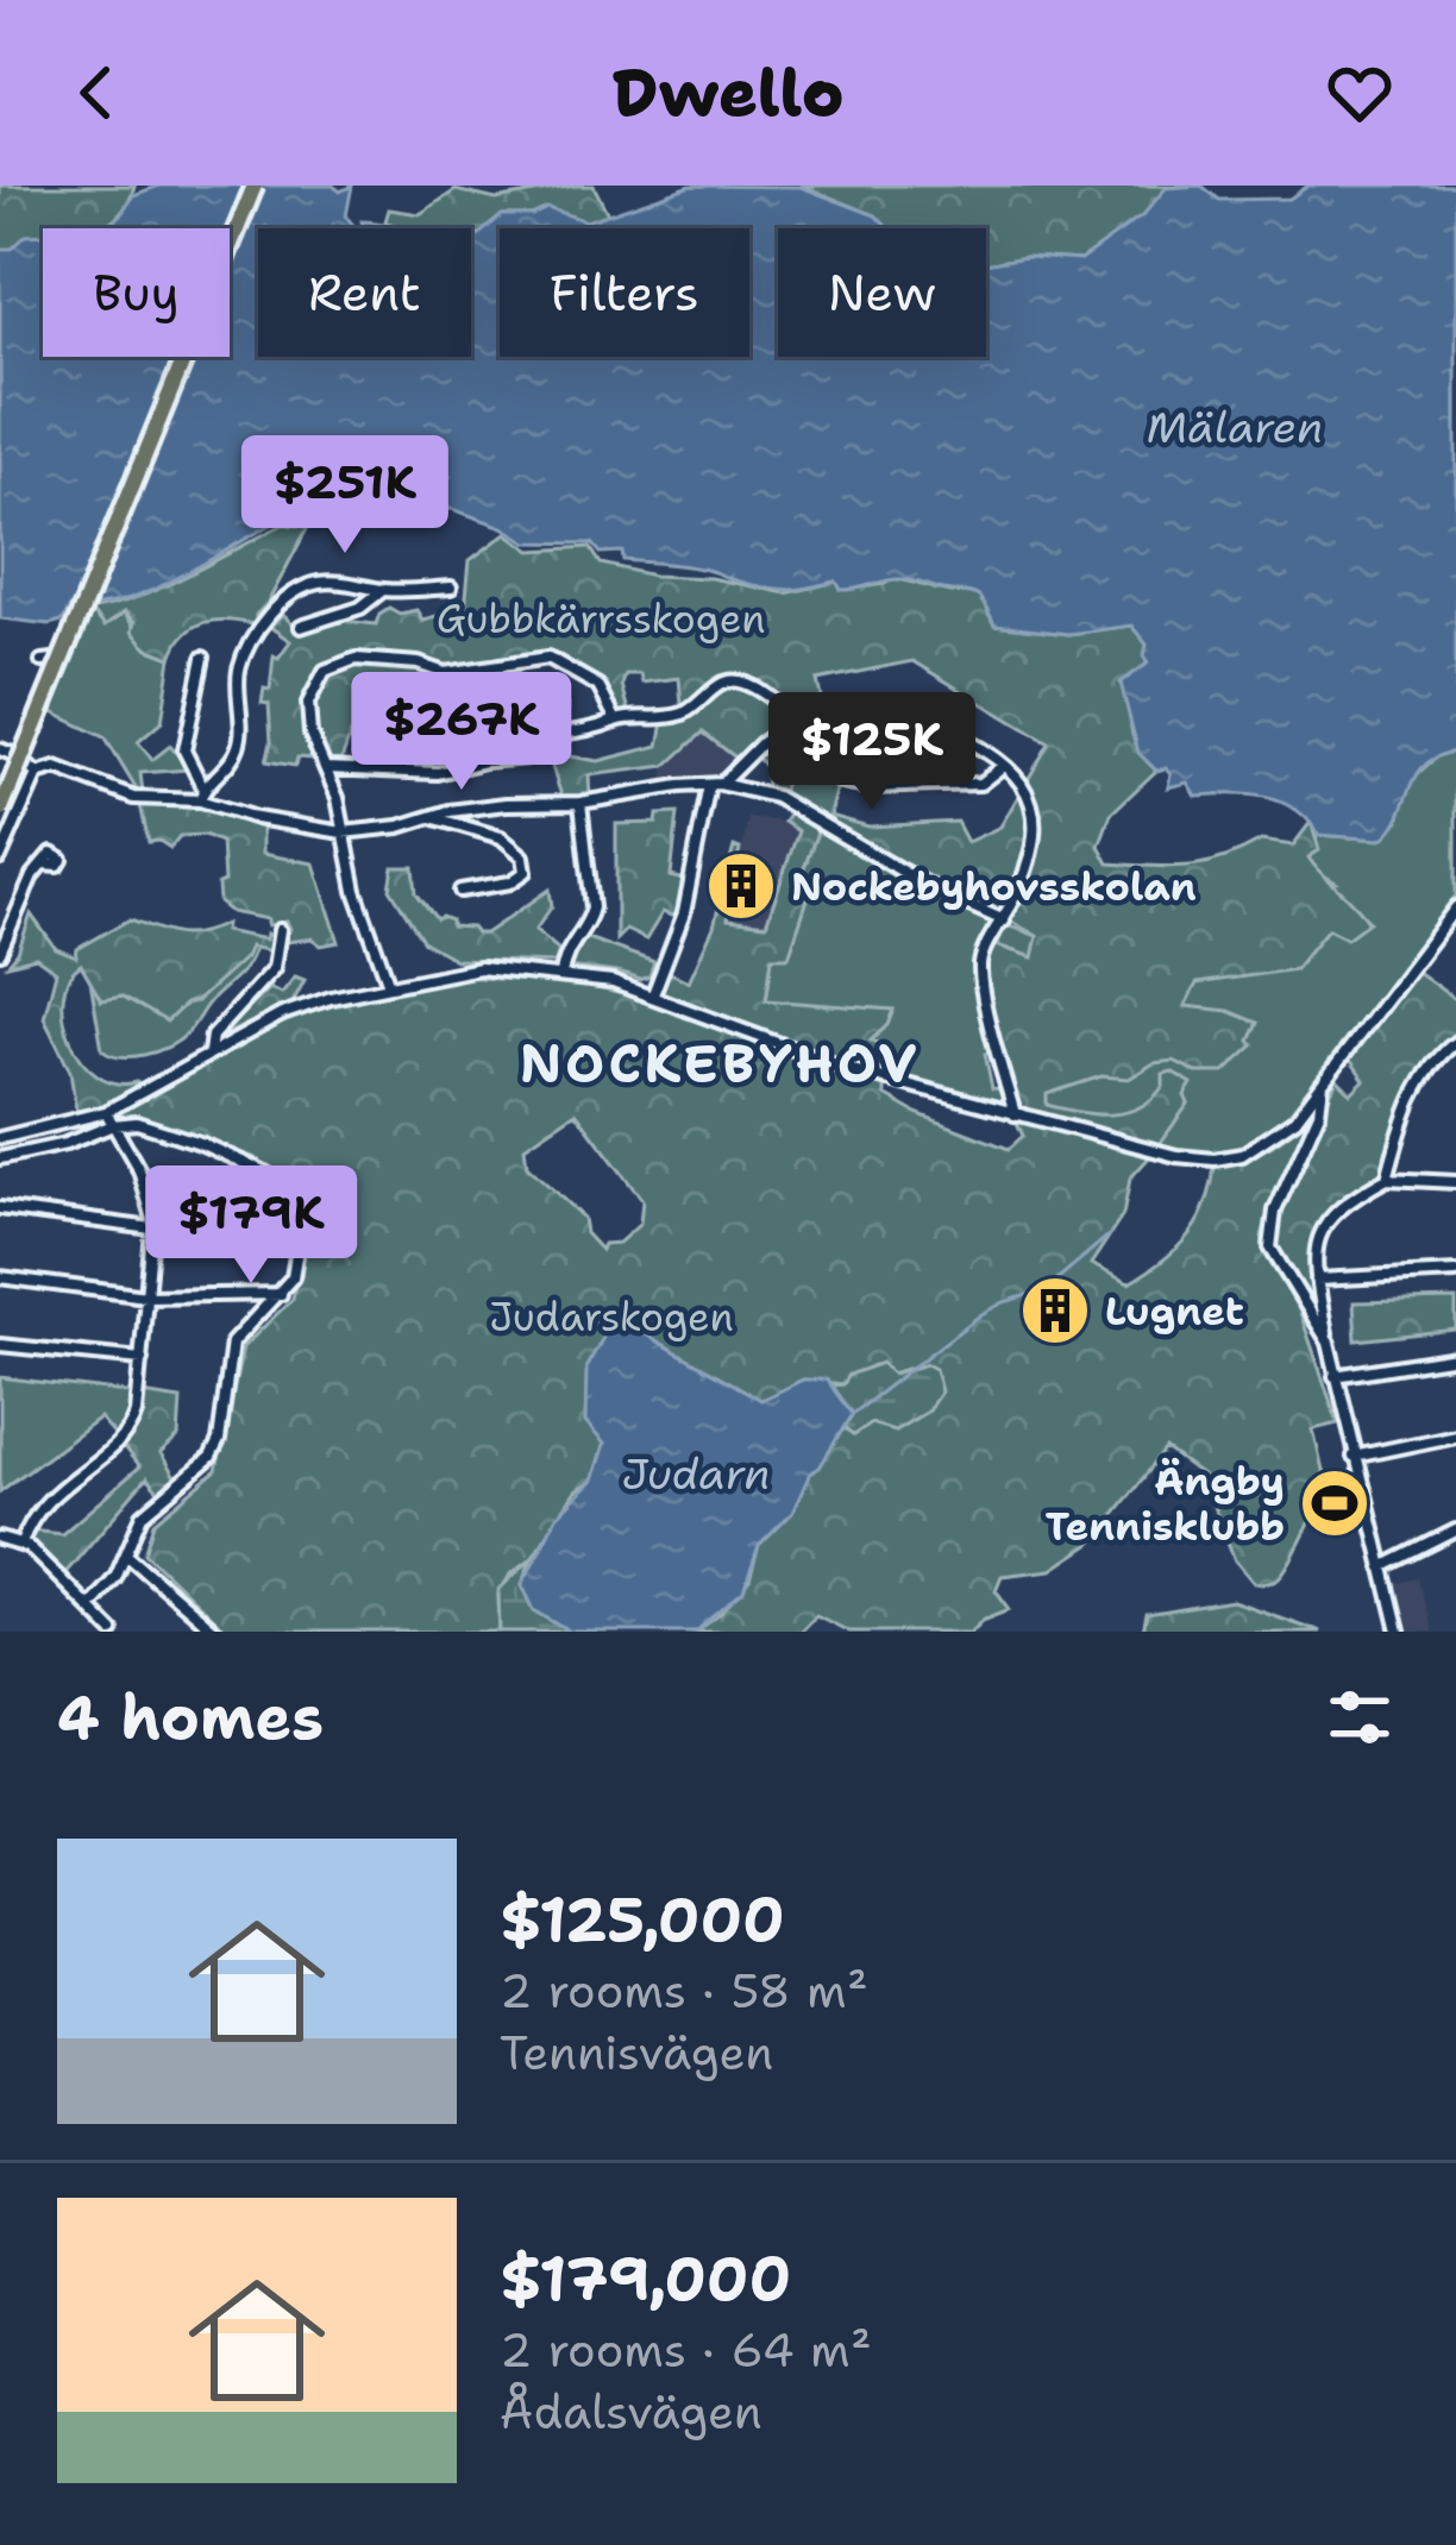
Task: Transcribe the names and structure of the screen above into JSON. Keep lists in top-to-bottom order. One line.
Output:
{"districts":["NOCKEBYHOV"],"water":["Mälaren","Judarn"],"parks":["Gubbkärrsskogen","Judarskogen"],"places":{"building":["Nockebyhovsskolan","Lugnet"],"sports":["Ängby Tennisklubb"]},"page":{"header":"Dwello","chip":["Buy","Rent","Filters","New"],"price":["$251K","$267K","$125K","$179K"],"heading":"4 homes","list":[{"name":"$125,000","note":"2 rooms · 58 m² · Tennisvägen"},{"name":"$179,000","note":"2 rooms · 64 m² · Ådalsvägen"}]}}
